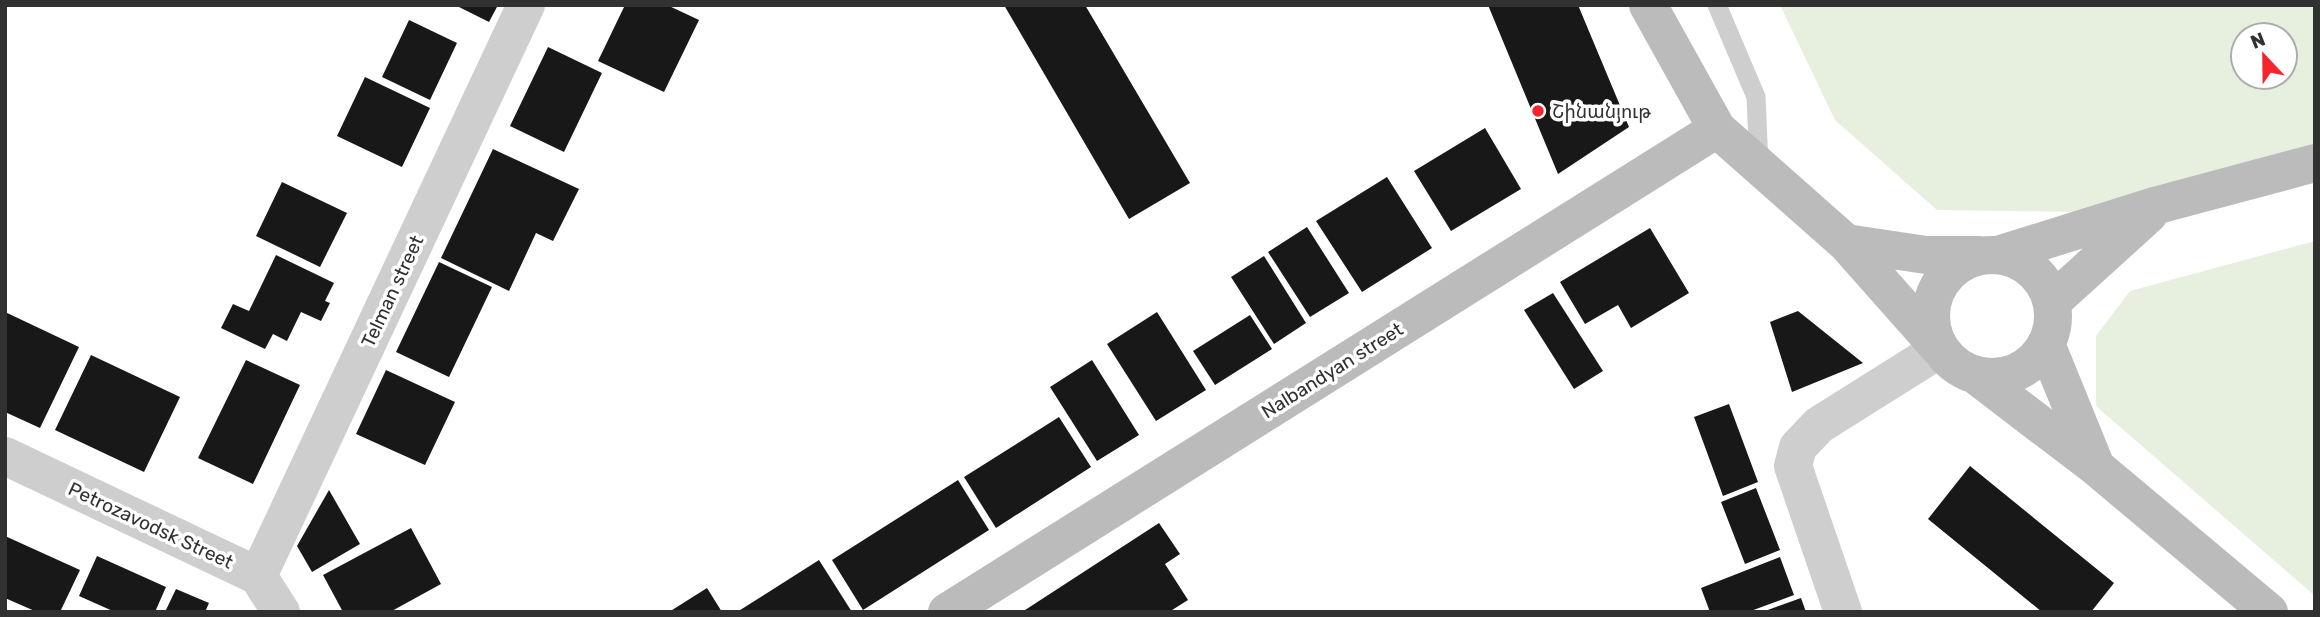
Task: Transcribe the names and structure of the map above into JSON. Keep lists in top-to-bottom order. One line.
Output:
{"streets":{"street":["Telman street","Nalbandyan street","Petrozavodsk Street"]},"crossings":[["Telman street","Petrozavodsk Street"]],"places":["Շինանյութ"],"north":"top"}
